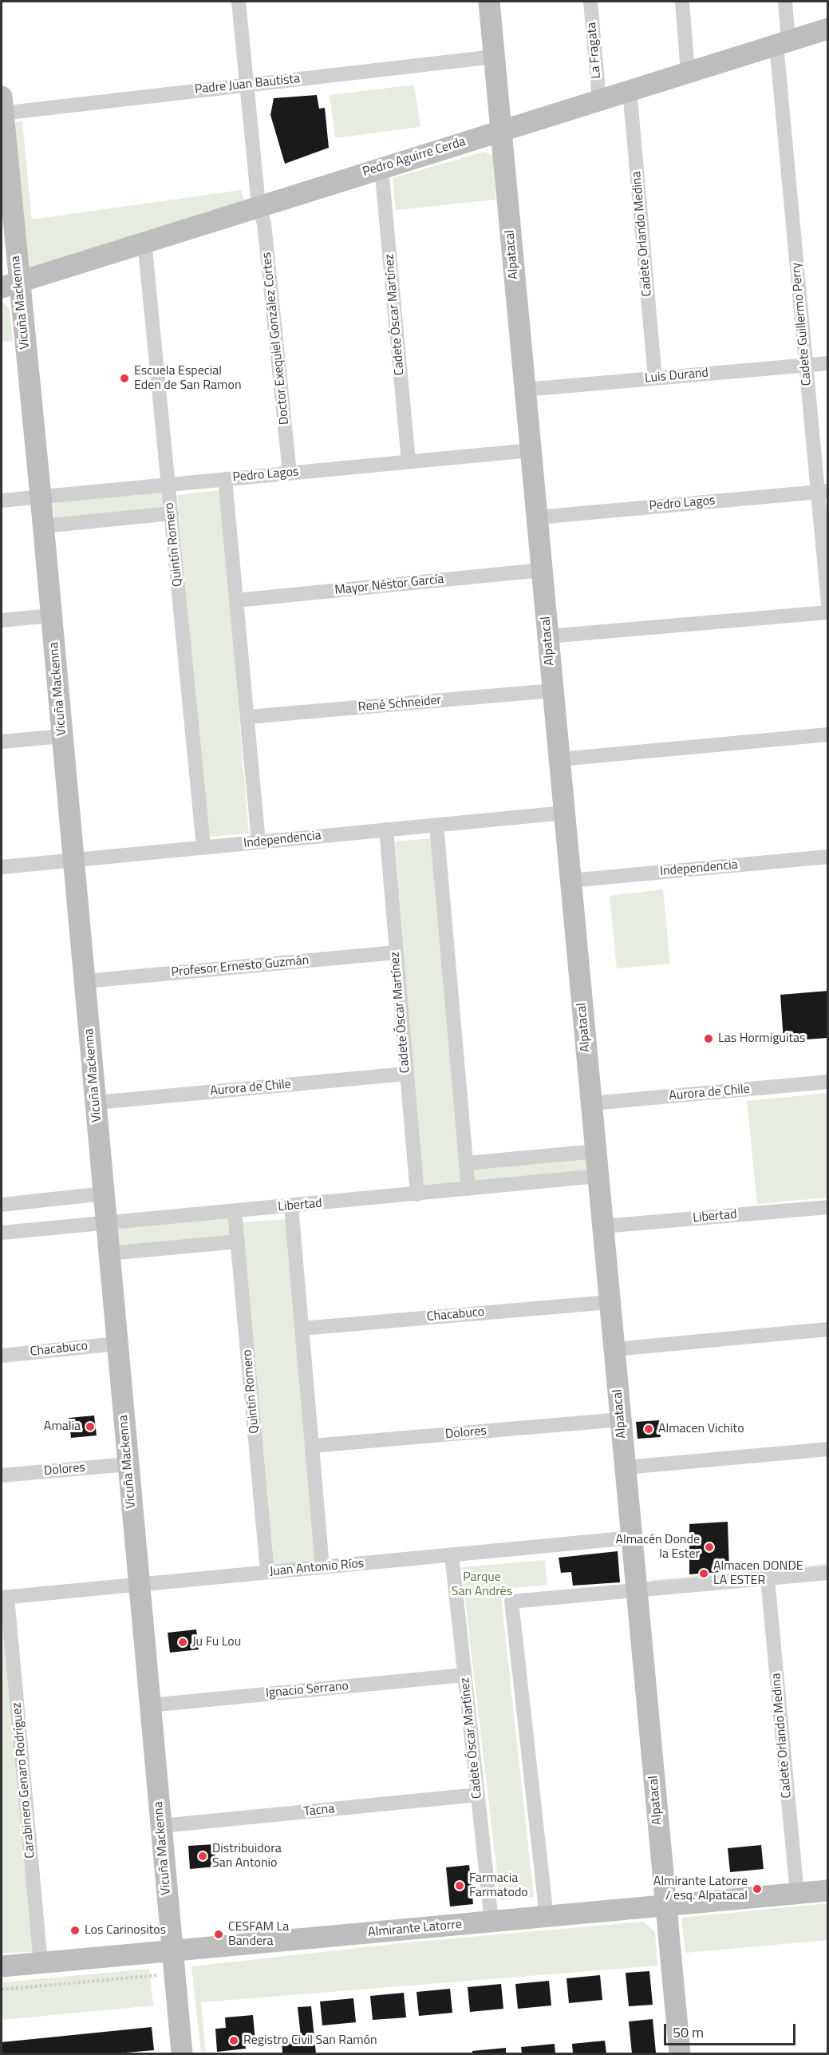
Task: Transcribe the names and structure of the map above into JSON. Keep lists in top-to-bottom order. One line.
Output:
{"streets":{"main road":["Pedro Aguirre Cerda","Alpatacal","Vicuña Mackenna","Almirante Latorre"],"street":["La Fragata","Padre Juan Bautista","Cadete Orlando Medina","Cadete Óscar Martínez","Cadete Guillermo Perry","Doctor Exequiel González Cortes","Luis Durand","Pedro Lagos","Quintín Romero","Mayor Néstor García","René Schneider","Independencia","Profesor Ernesto Guzmán","Aurora de Chile","Libertad","Chacabuco","Dolores","Juan Antonio Ríos","Ignacio Serrano","Carabinero Genaro Rodríguez","Tacna"]},"crossings":[["La Fragata","Pedro Aguirre Cerda"],["Padre Juan Bautista","Alpatacal"],["Padre Juan Bautista","Vicuña Mackenna"],["Padre Juan Bautista","Doctor Exequiel González Cortes"],["Pedro Aguirre Cerda","Cadete Orlando Medina"],["Pedro Aguirre Cerda","Alpatacal"],["Pedro Aguirre Cerda","Vicuña Mackenna"],["Pedro Aguirre Cerda","Cadete Óscar Martínez"],["Pedro Aguirre Cerda","Cadete Guillermo Perry"],["Pedro Aguirre Cerda","Doctor Exequiel González Cortes"],["Pedro Aguirre Cerda","Quintín Romero"],["Cadete Orlando Medina","Luis Durand"],["Cadete Orlando Medina","Almirante Latorre"],["Alpatacal","Luis Durand"],["Alpatacal","Pedro Lagos"],["Alpatacal","Mayor Néstor García"],["Alpatacal","René Schneider"],["Alpatacal","Independencia"],["Alpatacal","Aurora de Chile"],["Alpatacal","Libertad"],["Alpatacal","Chacabuco"],["Alpatacal","Dolores"],["Alpatacal","Juan Antonio Ríos"],["Alpatacal","Almirante Latorre"],["Vicuña Mackenna","Pedro Lagos"],["Vicuña Mackenna","Independencia"],["Vicuña Mackenna","Profesor Ernesto Guzmán"],["Vicuña Mackenna","Aurora de Chile"],["Vicuña Mackenna","Libertad"],["Vicuña Mackenna","Chacabuco"],["Vicuña Mackenna","Dolores"],["Vicuña Mackenna","Juan Antonio Ríos"],["Vicuña Mackenna","Ignacio Serrano"],["Vicuña Mackenna","Tacna"],["Vicuña Mackenna","Almirante Latorre"],["Cadete Óscar Martínez","Pedro Lagos"],["Cadete Óscar Martínez","Independencia"],["Cadete Óscar Martínez","Profesor Ernesto Guzmán"],["Cadete Óscar Martínez","Aurora de Chile"],["Cadete Óscar Martínez","Libertad"],["Cadete Óscar Martínez","Juan Antonio Ríos"],["Cadete Óscar Martínez","Ignacio Serrano"],["Cadete Óscar Martínez","Tacna"],["Cadete Óscar Martínez","Almirante Latorre"],["Cadete Guillermo Perry","Luis Durand"],["Cadete Guillermo Perry","Pedro Lagos"],["Doctor Exequiel González Cortes","Pedro Lagos"],["Pedro Lagos","Quintín Romero"],["Quintín Romero","Independencia"],["Quintín Romero","Libertad"],["Quintín Romero","Juan Antonio Ríos"],["Juan Antonio Ríos","Carabinero Genaro Rodríguez"],["Carabinero Genaro Rodríguez","Almirante Latorre"]],"parks":["Parque San Andrés"],"places":["Escuela Especial Eden de San Ramon","Las Hormiguitas","Amalia","Almacen Vichito","Almacén Donde la Ester","Almacen DONDE LA ESTER","Ju Fu Lou","Distribuidora San Antonio","Farmacia Farmatodo","Almirante Latorre / esq. Alpatacal","Los Carinositos","CESFAM La Bandera","Registro Civil San Ramón"],"scale_bar":"50 m"}
